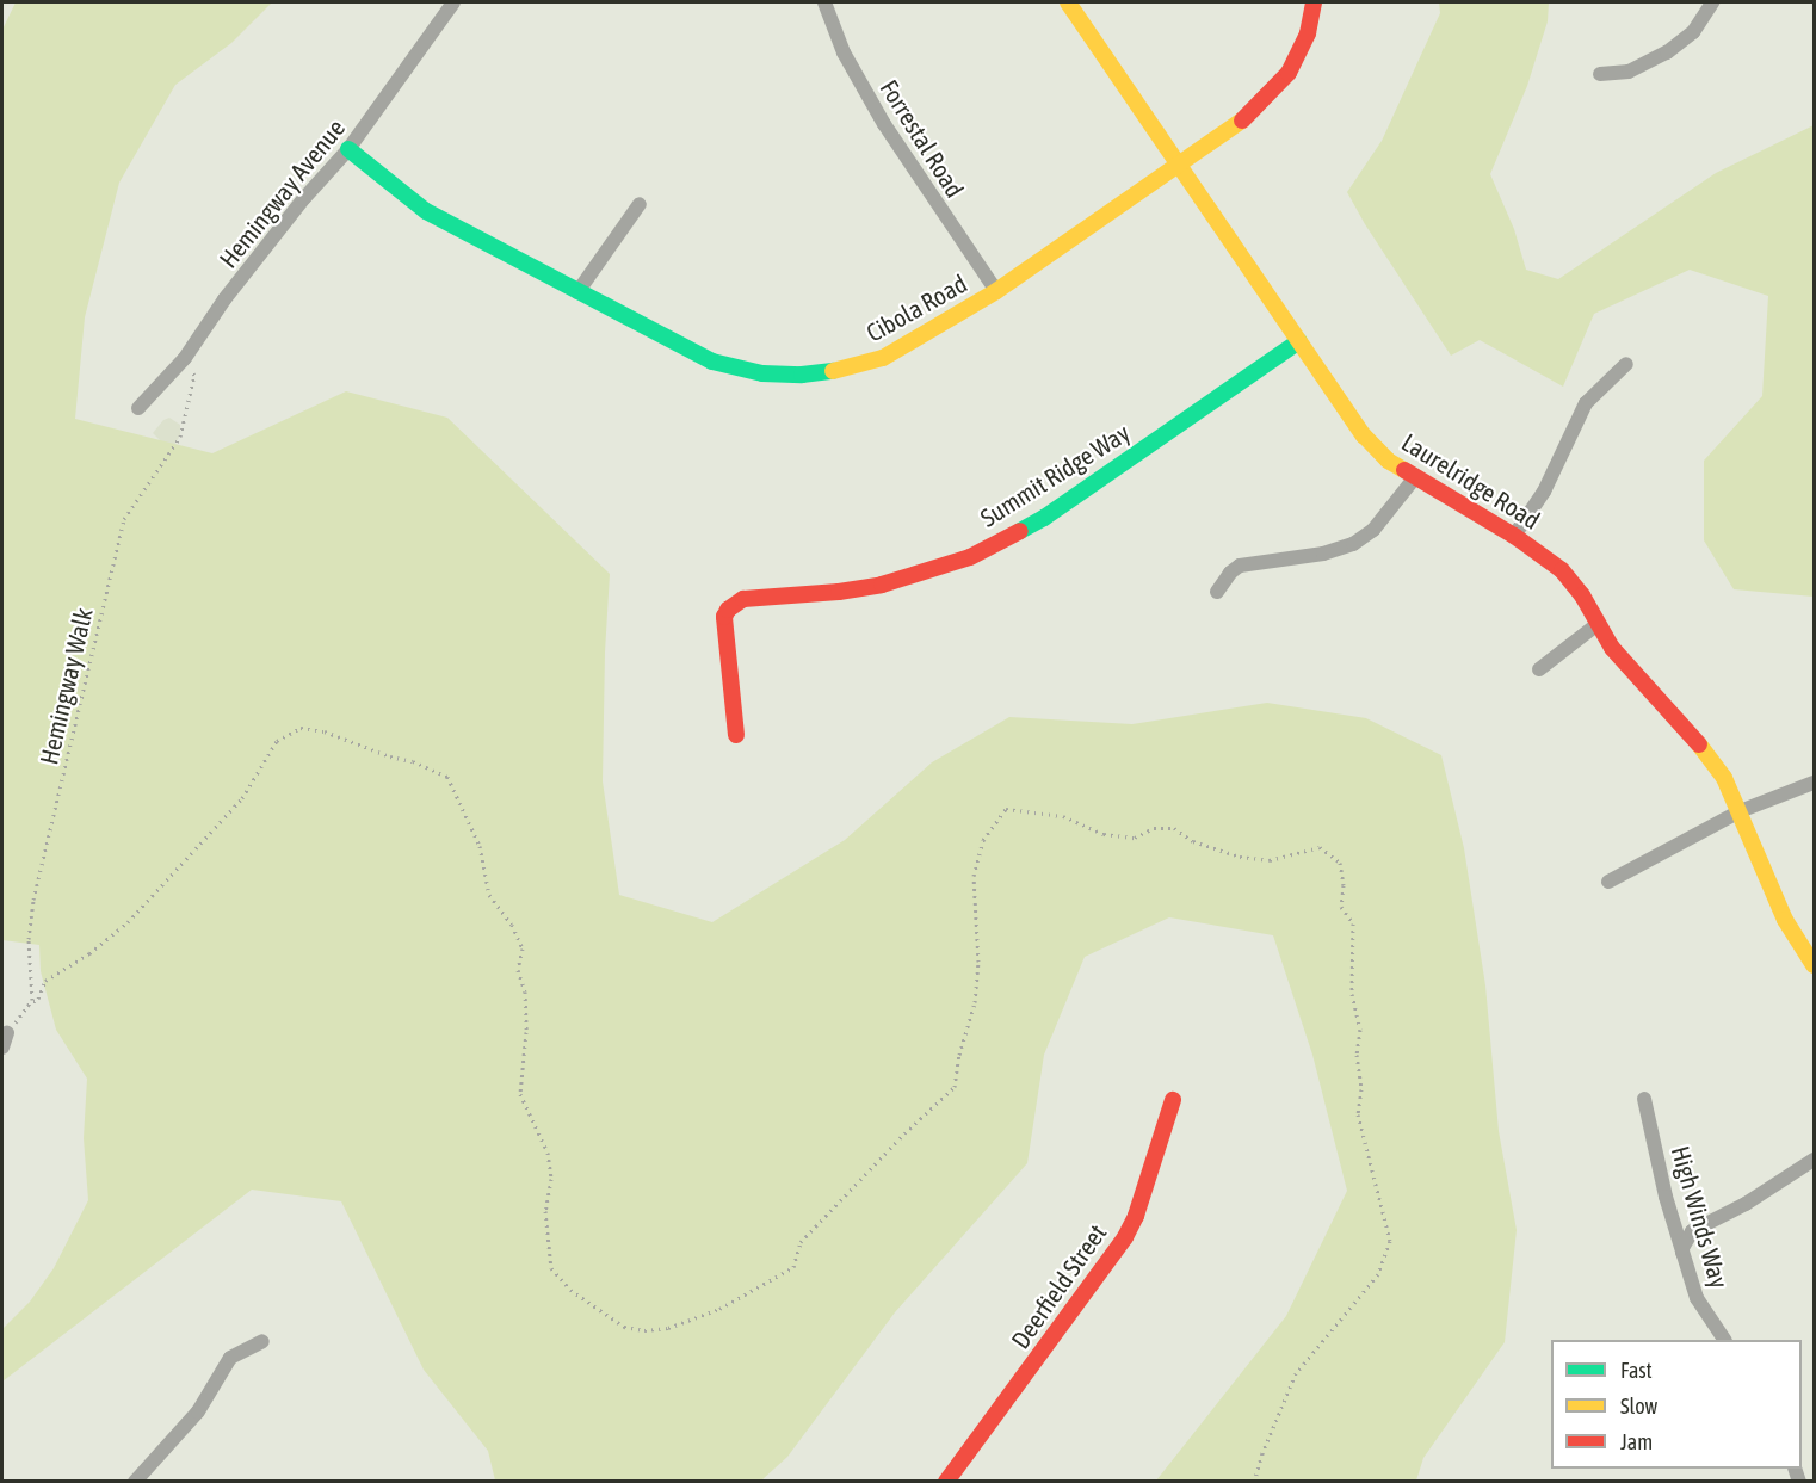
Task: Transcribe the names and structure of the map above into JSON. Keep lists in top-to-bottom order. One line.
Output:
{"streets":{"street":["Forrestal Road","Hemingway Avenue","Cibola Road","Summit Ridge Way","Laurelridge Road","High Winds Way","Deerfield Street"],"path":["Hemingway Walk"]},"crossings":[["Forrestal Road","Cibola Road"],["Hemingway Avenue","Cibola Road"],["Hemingway Avenue","Hemingway Walk"],["Cibola Road","Laurelridge Road"],["Summit Ridge Way","Laurelridge Road"]],"legend":["Fast","Slow","Jam"]}
